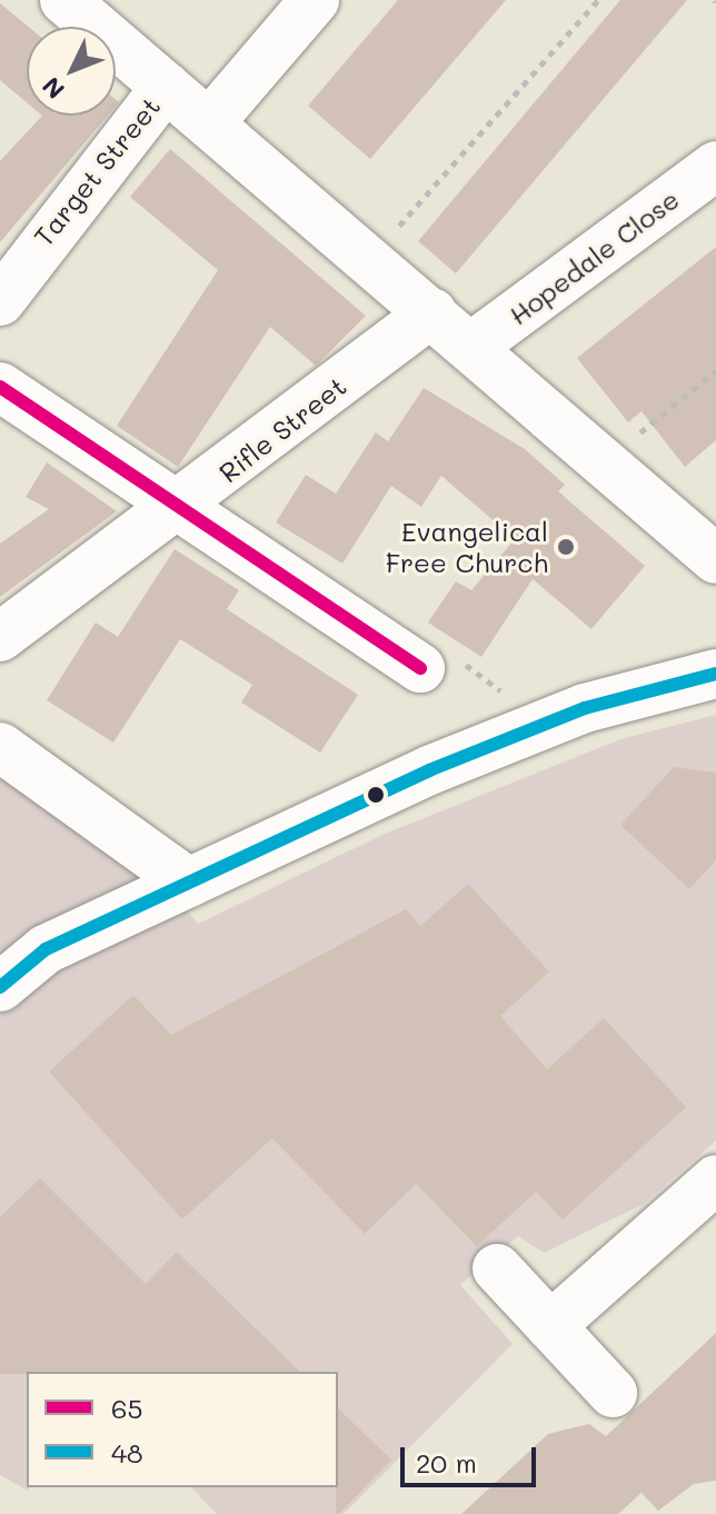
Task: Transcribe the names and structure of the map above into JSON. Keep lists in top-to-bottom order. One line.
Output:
{"streets":{"street":["Target Street","Hopedale Close","Rifle Street"]},"places":["Evangelical Free Church"],"lines":["transit line 65","transit line 48"],"legend":["65","48"],"scale_bar":"20 m","north":"bottom left"}
